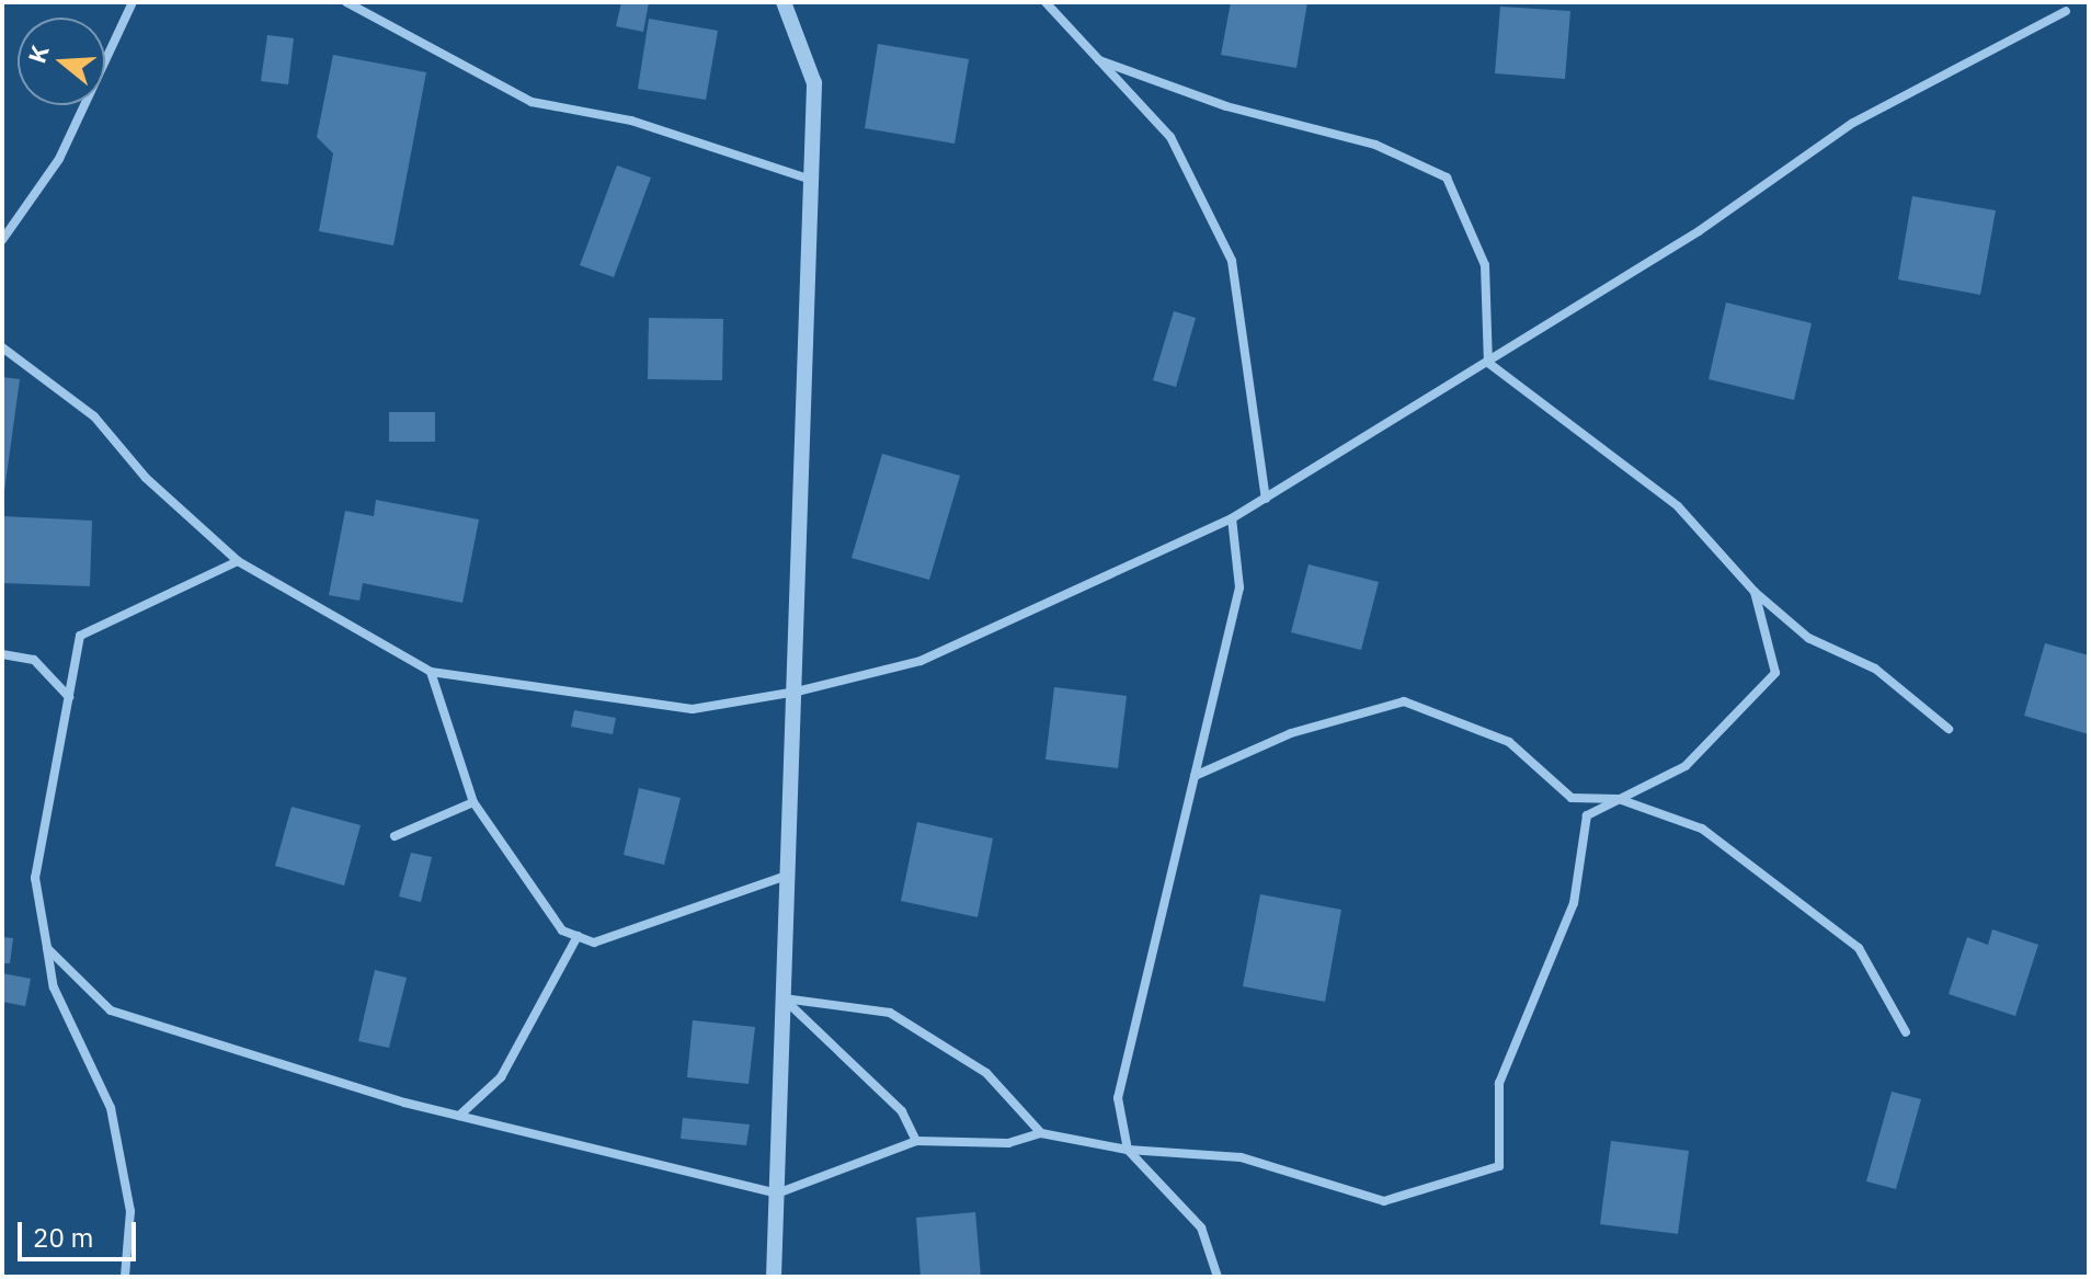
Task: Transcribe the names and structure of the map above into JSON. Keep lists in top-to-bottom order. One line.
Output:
{"scale_bar":"20 m","north":"left"}
